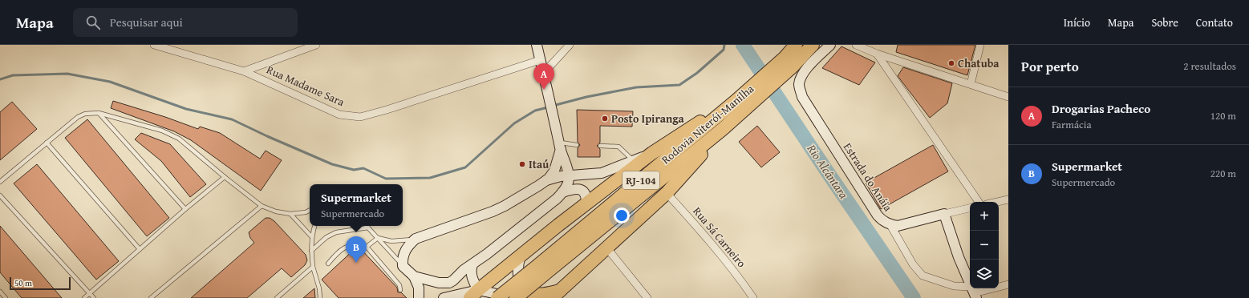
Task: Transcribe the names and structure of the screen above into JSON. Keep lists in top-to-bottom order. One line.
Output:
{"streets":{"highway":["Rodovia Niterói-Manilha","RJ-104"],"main road":["Estrada do Anáia"],"street":["Rua Madame Sara","Rua Sá Carneiro"]},"water":["Rio Alcântara"],"places":["Chatuba","Posto Ipiranga","Itaú"],"scale_bar":"50 m","page":{"header":"Mapa","search":"Pesquisar aqui","nav":["Início","Mapa","Sobre","Contato"],"heading":["Por perto","2 resultados"],"pins":["A","B"],"list":[{"mark":"A","name":"Drogarias Pacheco","note":"Farmácia","value":"120 m"},{"mark":"B","name":"Supermarket","note":"Supermercado","value":"220 m"}],"popup":["Supermarket","Supermercado"],"map_buttons":["+","−"],"scale":"50 m"}}
